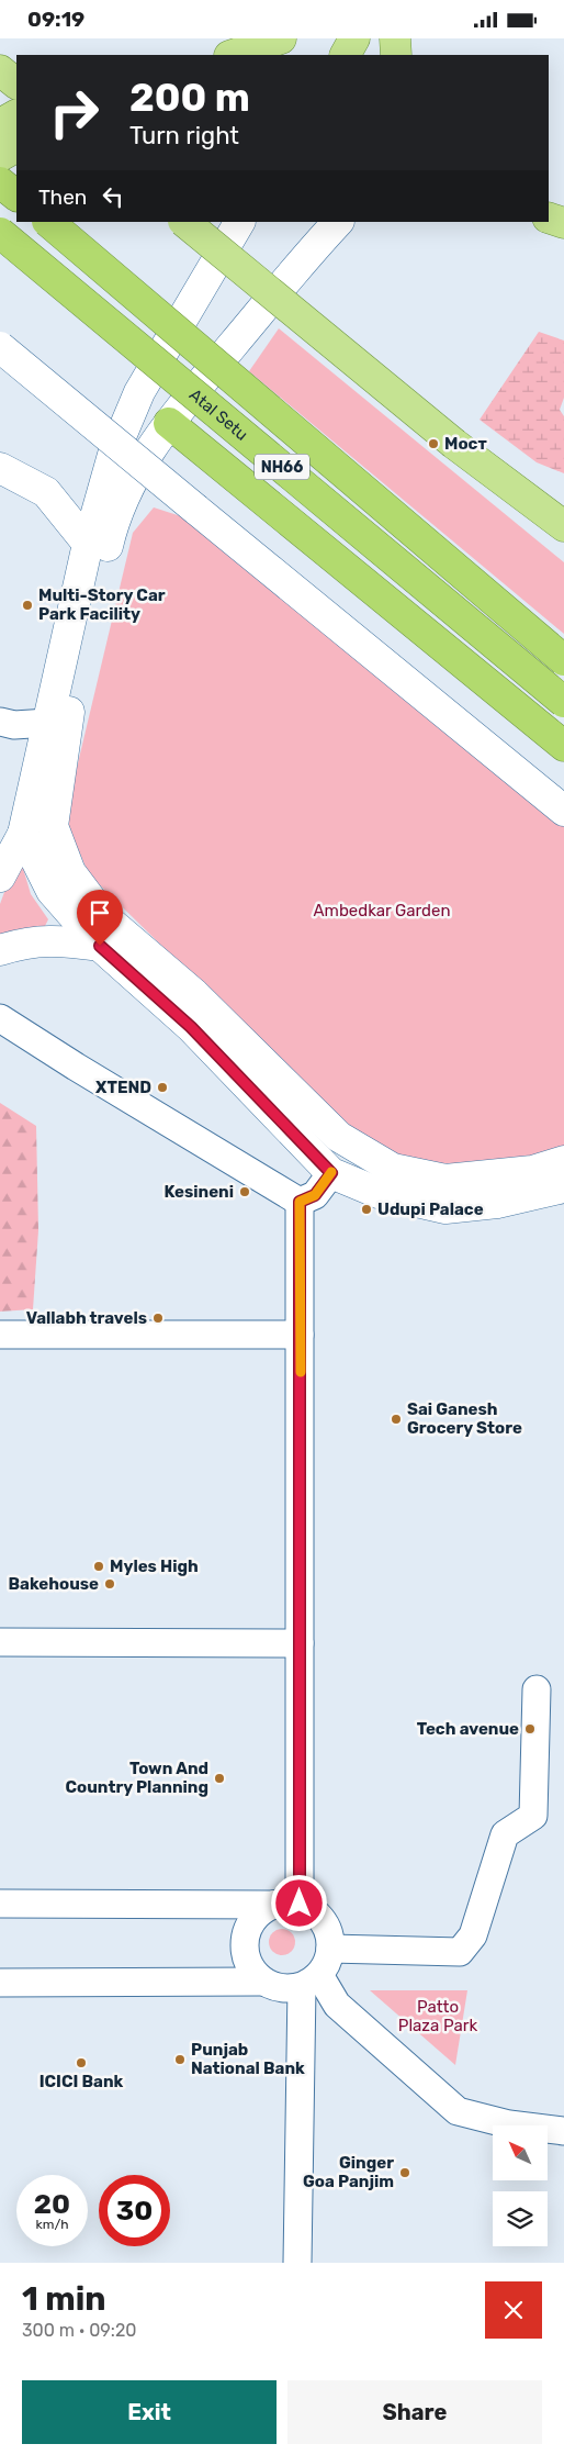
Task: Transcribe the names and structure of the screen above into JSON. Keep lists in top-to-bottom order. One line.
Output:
{"streets":{"highway":["Atal Setu","NH66"]},"parks":["Ambedkar Garden","Patto Plaza Park"],"places":["Мост","Multi-Story Car Park Facility","XTEND","Kesineni","Udupi Palace","Vallabh travels","Sai Ganesh Grocery Store","Myles High","Bakehouse","Tech avenue","Town And Country Planning","Punjab National Bank","ICICI Bank","Ginger Goa Panjim"],"north":"top left","page":{"status":"09:19","turn":["200 m","Turn right"],"then":"Then","speed":"20 km/h","limit":"30","heading":["1 min","300 m · 09:20"],"buttons":["Exit","Share"]}}
